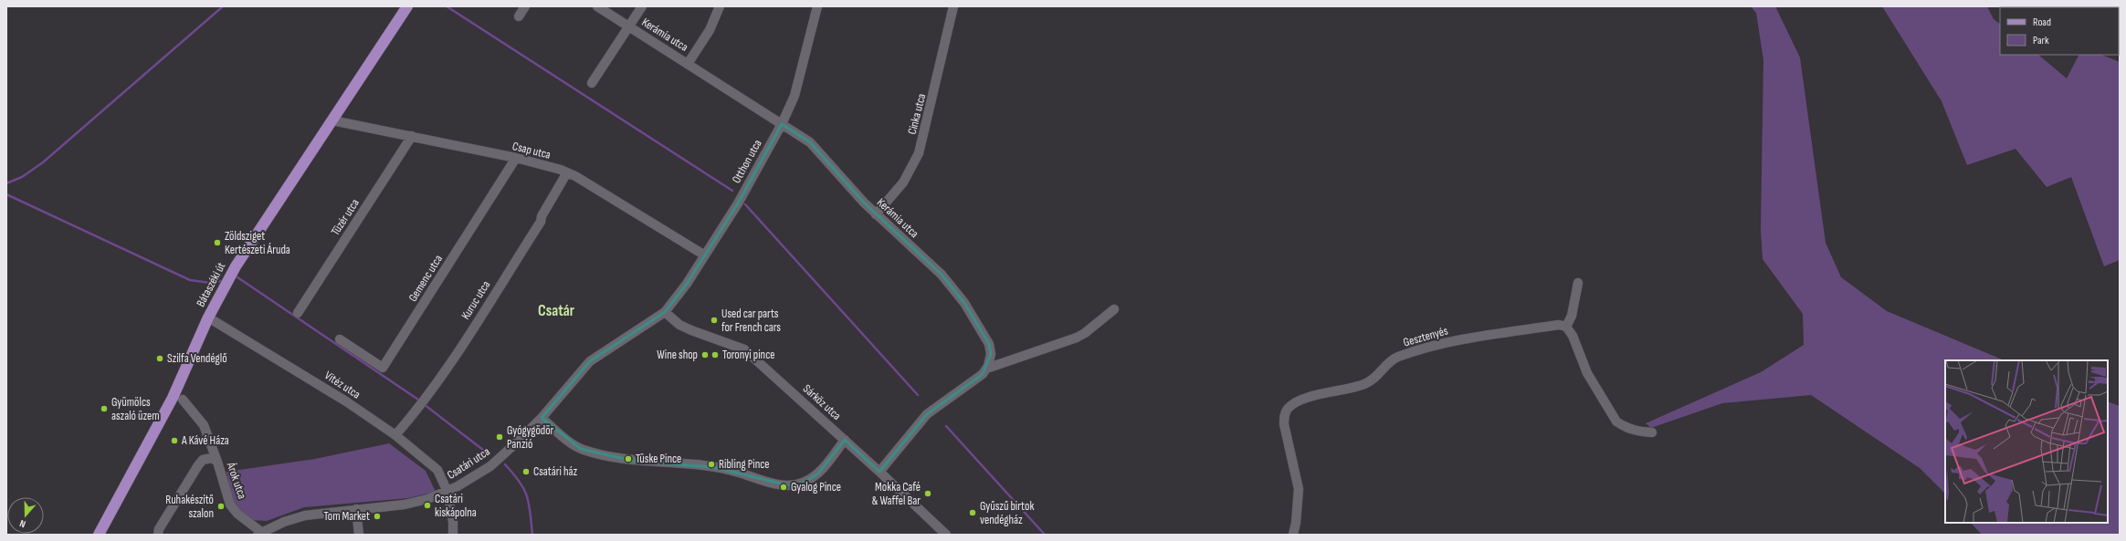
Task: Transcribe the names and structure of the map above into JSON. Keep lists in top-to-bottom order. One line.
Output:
{"streets":{"main road":["Bátaszéki út"],"street":["Kerámia utca","Cinka utca","Csap utca","Otthon utca","Tüzér utca","Gemenc utca","Kuruc utca","Gesztenyés","Vitéz utca","Sárköz utca","Csatári utca","Árok utca"]},"crossings":[["Kerámia utca","Cinka utca"],["Kerámia utca","Otthon utca"],["Csap utca","Otthon utca"],["Csap utca","Tüzér utca"],["Csap utca","Gemenc utca"],["Csap utca","Bátaszéki út"],["Csap utca","Kuruc utca"],["Otthon utca","Sárköz utca"],["Otthon utca","Csatári utca"],["Bátaszéki út","Vitéz utca"],["Kuruc utca","Vitéz utca"],["Vitéz utca","Csatári utca"],["Sárköz utca","Csatári utca"],["Csatári utca","Árok utca"]],"districts":["Csatár"],"places":["Zöldsziget Kertészeti Áruda","Used car parts for French cars","Wine shop","Toronyi pince","Szilfa Vendéglő","Gyümölcs aszaló üzem","Gyógygödör Panzió","A Kávé Háza","Tüske Pince","Ribling Pince","Csatári ház","Gyalog Pince","Mokka Café & Waffel Bar","Csatári kiskápolna","Ruhakészítő szalon","Gyűszű birtok vendégház","Tom Market"],"legend":["Road","Park"],"north":"bottom"}
